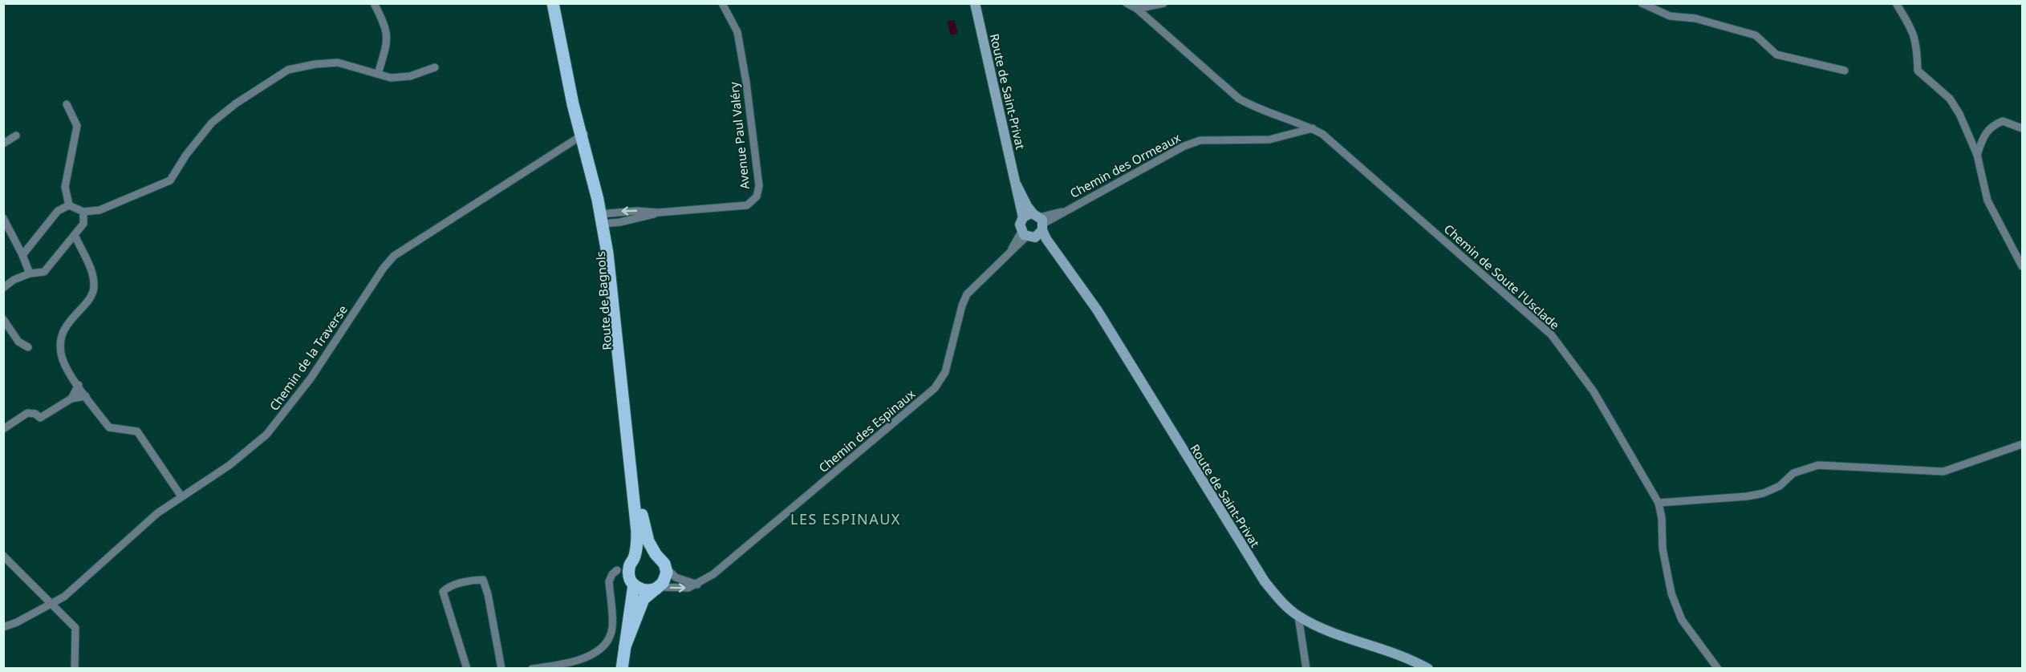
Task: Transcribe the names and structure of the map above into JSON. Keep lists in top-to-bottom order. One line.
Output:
{"streets":{"main road":["Route de Bagnols"],"street":["Route de Saint-Privat","Avenue Paul Valéry","Chemin des Ormeaux","Chemin de Soute l'Usclade","Chemin de la Traverse","Chemin des Espinaux"]},"crossings":[["Route de Saint-Privat","Chemin des Ormeaux"],["Route de Saint-Privat","Chemin des Espinaux"],["Avenue Paul Valéry","Route de Bagnols"],["Chemin des Ormeaux","Chemin de Soute l'Usclade"],["Chemin des Ormeaux","Chemin des Espinaux"],["Route de Bagnols","Chemin de la Traverse"]],"districts":["LES ESPINAUX"]}
